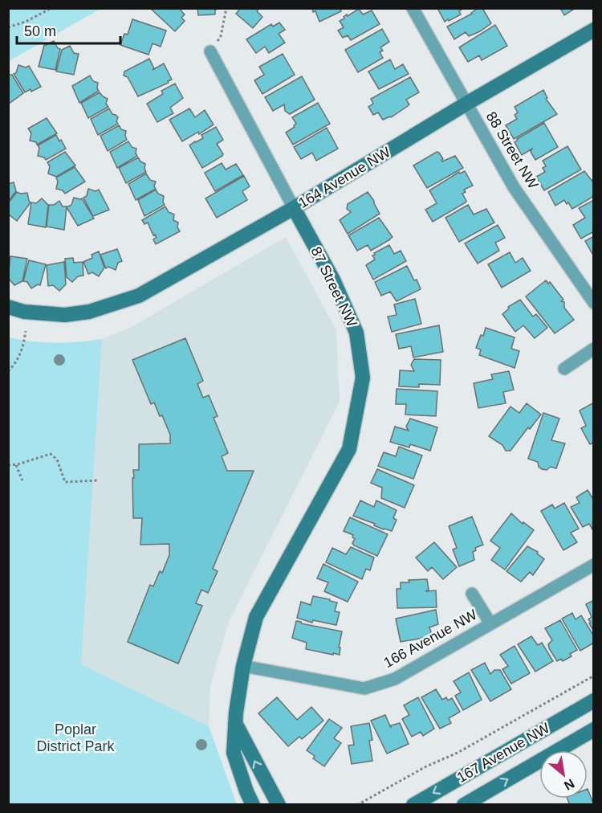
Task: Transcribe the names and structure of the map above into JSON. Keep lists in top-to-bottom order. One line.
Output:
{"streets":{"street":["88 Street NW","164 Avenue NW","87 Street NW","166 Avenue NW","167 Avenue NW"]},"crossings":[["88 Street NW","164 Avenue NW"],["164 Avenue NW","87 Street NW"],["87 Street NW","166 Avenue NW"]],"parks":["Poplar District Park"],"scale_bar":"50 m","north":"bottom right"}
